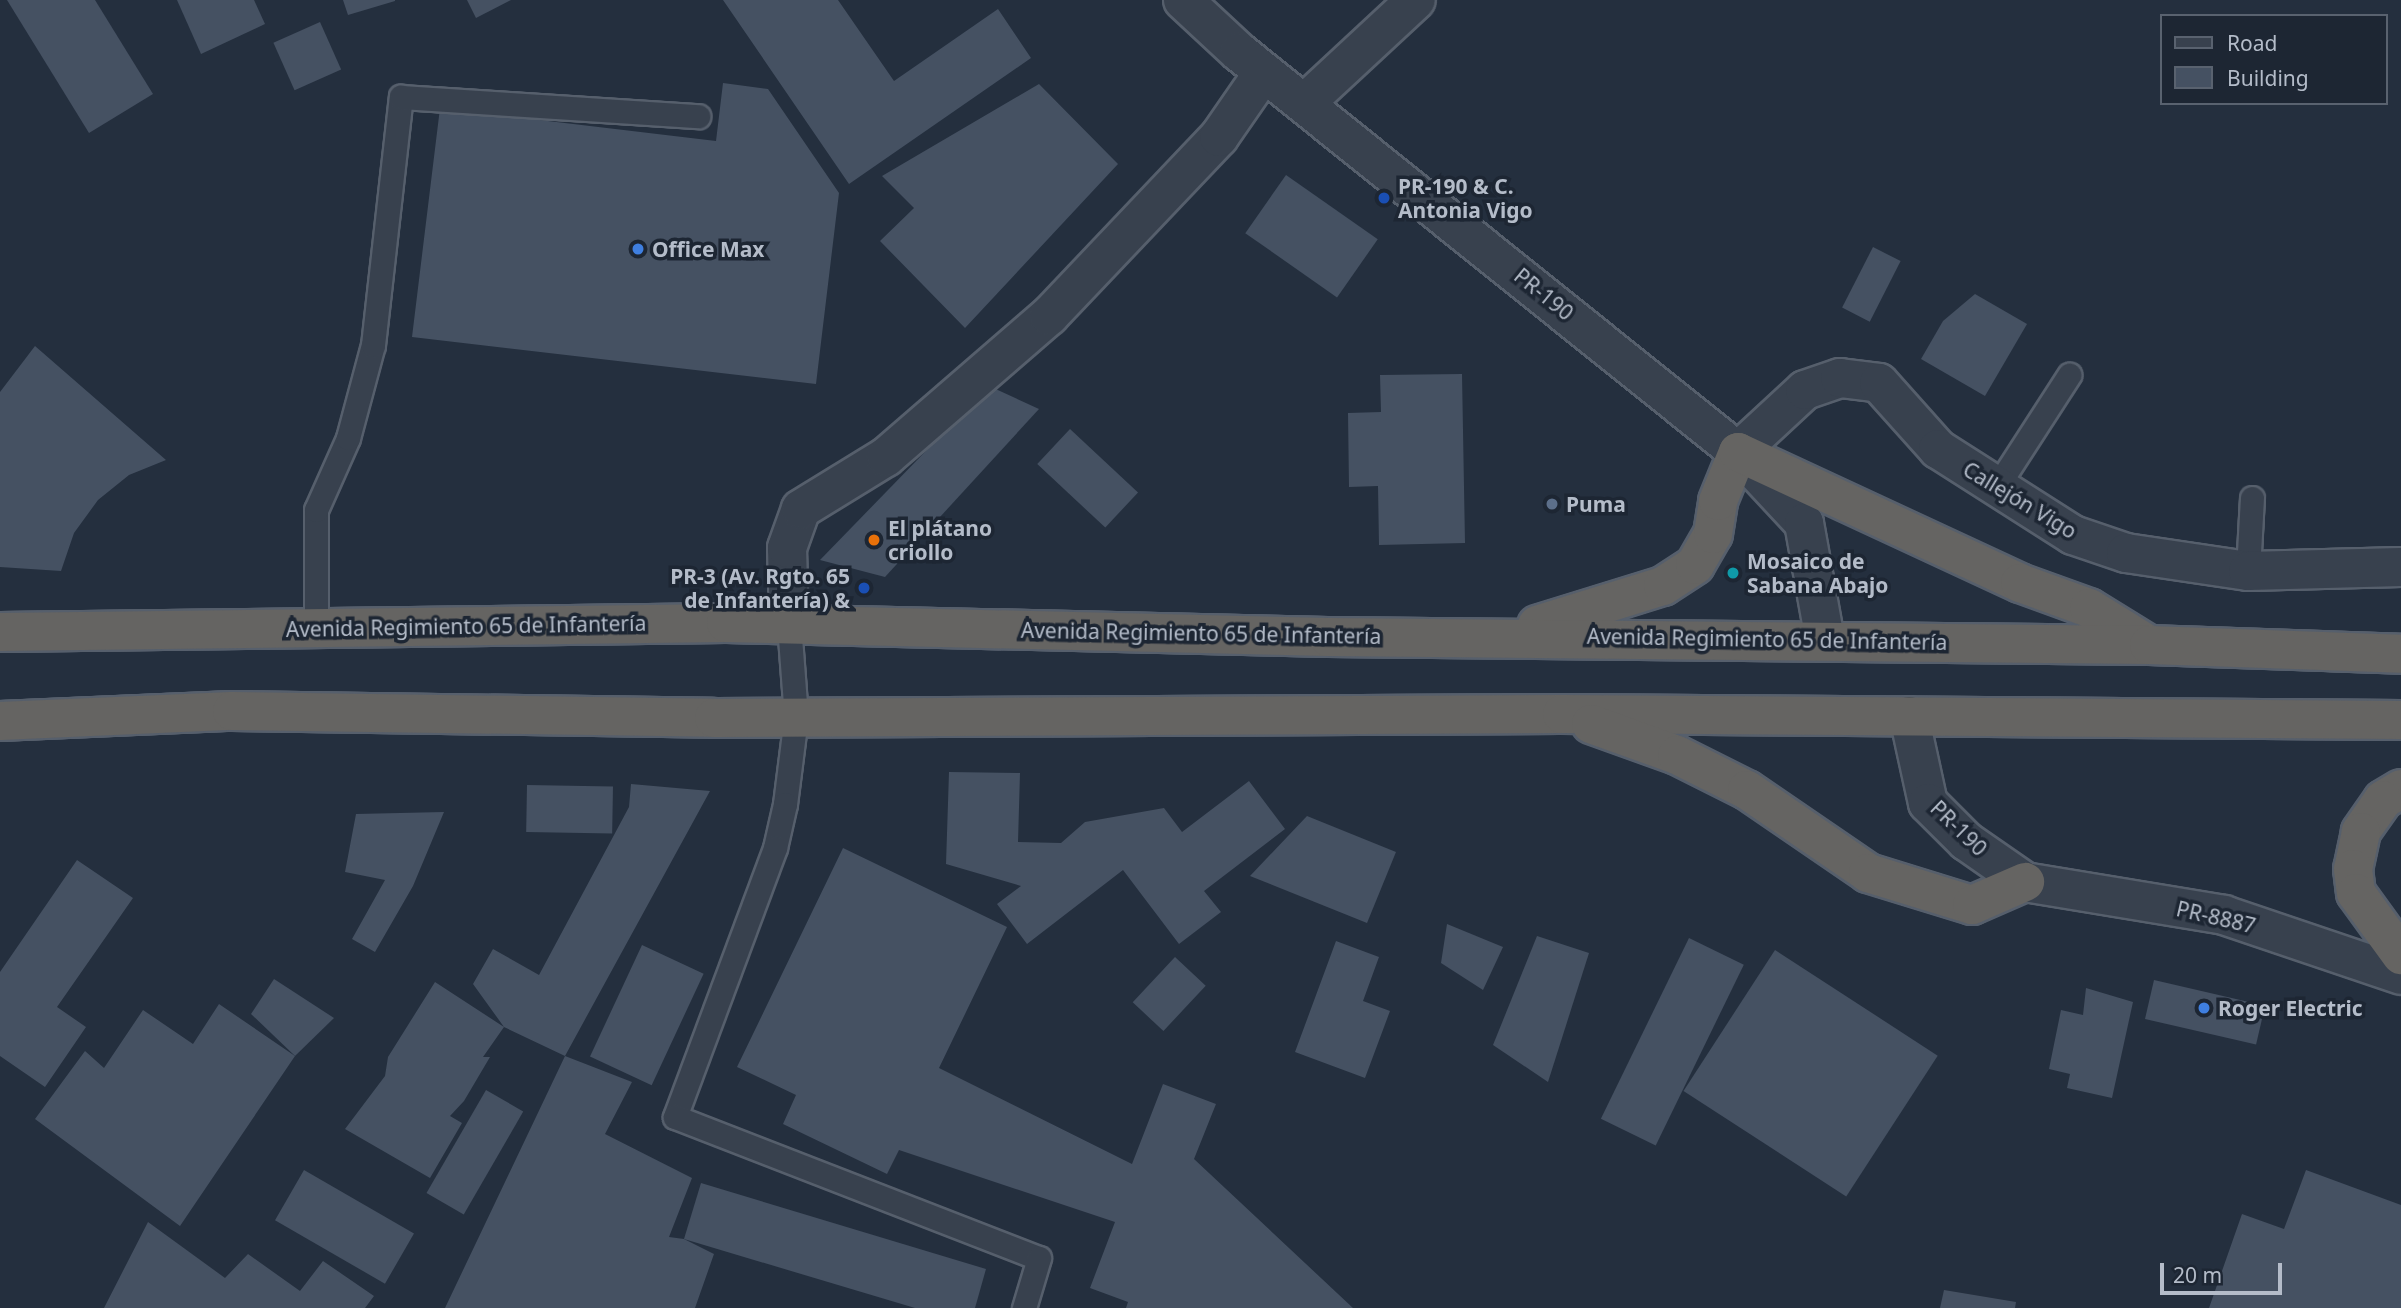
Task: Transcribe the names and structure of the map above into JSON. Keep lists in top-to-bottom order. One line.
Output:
{"streets":{"highway":["Avenida Regimiento 65 de Infantería"],"street":["PR-190","Callejón Vigo","PR-8887"]},"crossings":[["PR-190","Callejón Vigo"],["PR-190","Avenida Regimiento 65 de Infantería"],["PR-190","PR-8887"]],"places":["PR-190 & C. Antonia Vigo","Office Max","Puma","El plátano criollo","Mosaico de Sabana Abajo","PR-3 (Av. Rgto. 65 de Infantería) &","Roger Electric"],"legend":["Road","Building"],"scale_bar":"20 m"}
